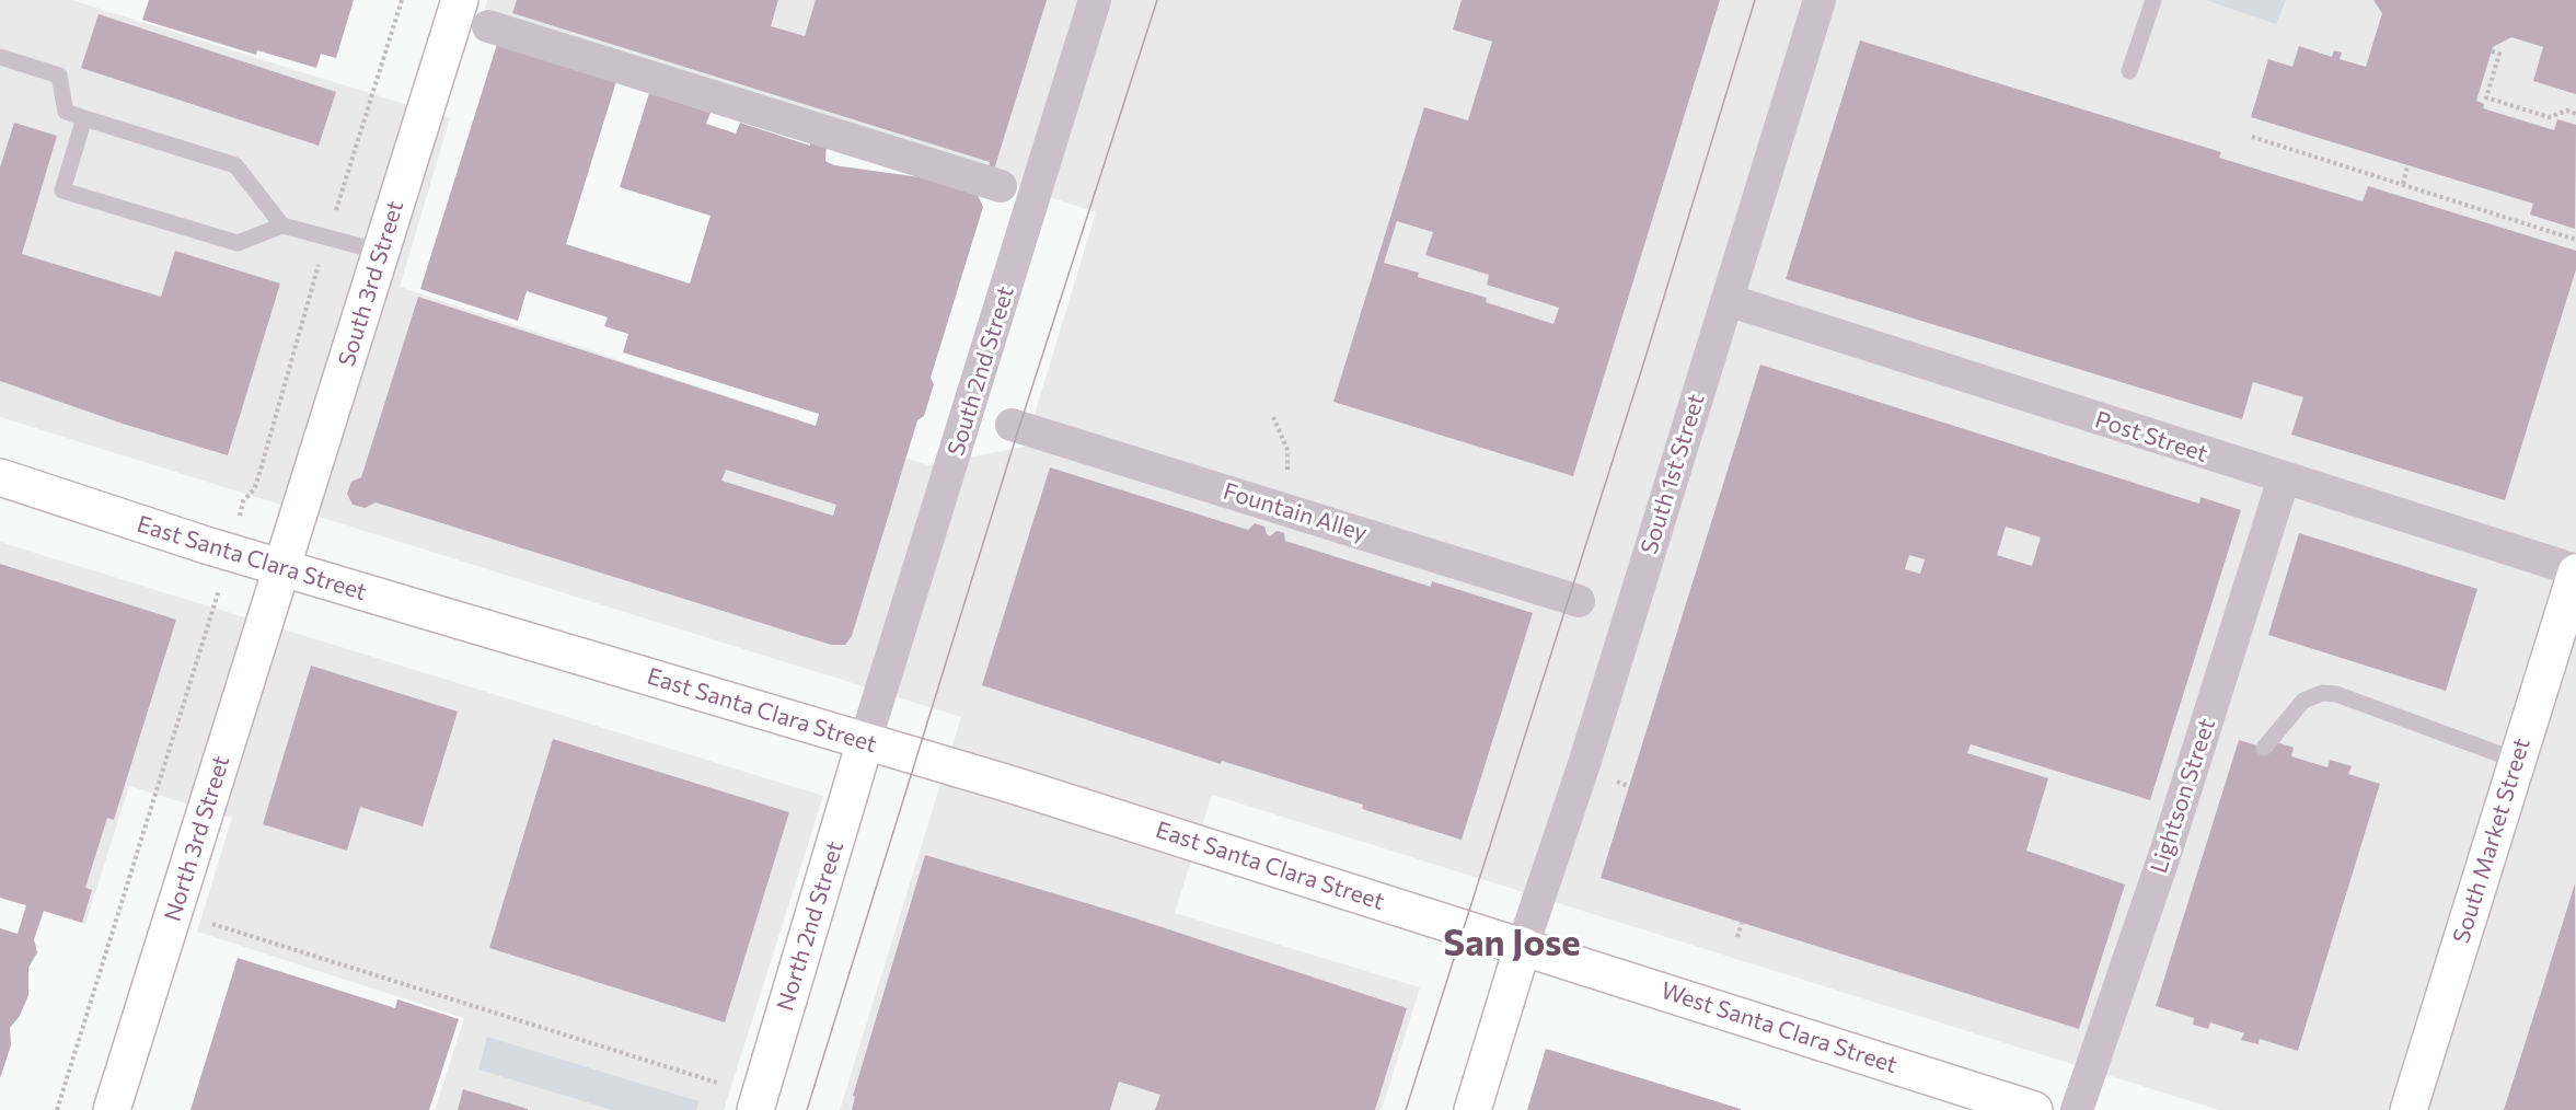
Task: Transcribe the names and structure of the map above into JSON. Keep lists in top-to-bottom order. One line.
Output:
{"streets":{"main road":["South 3rd Street","East Santa Clara Street","North 3rd Street","South Market Street","North 2nd Street","West Santa Clara Street"],"street":["South 2nd Street","Post Street","South 1st Street","Fountain Alley","Lightson Street"]},"crossings":[["South 3rd Street","East Santa Clara Street"],["South 3rd Street","North 3rd Street"],["South 2nd Street","East Santa Clara Street"],["South 2nd Street","North 2nd Street"],["Post Street","South 1st Street"],["Post Street","Lightson Street"],["Post Street","South Market Street"],["South 1st Street","East Santa Clara Street"],["South 1st Street","West Santa Clara Street"],["East Santa Clara Street","North 3rd Street"],["East Santa Clara Street","North 2nd Street"],["East Santa Clara Street","West Santa Clara Street"]],"districts":["San Jose"]}
